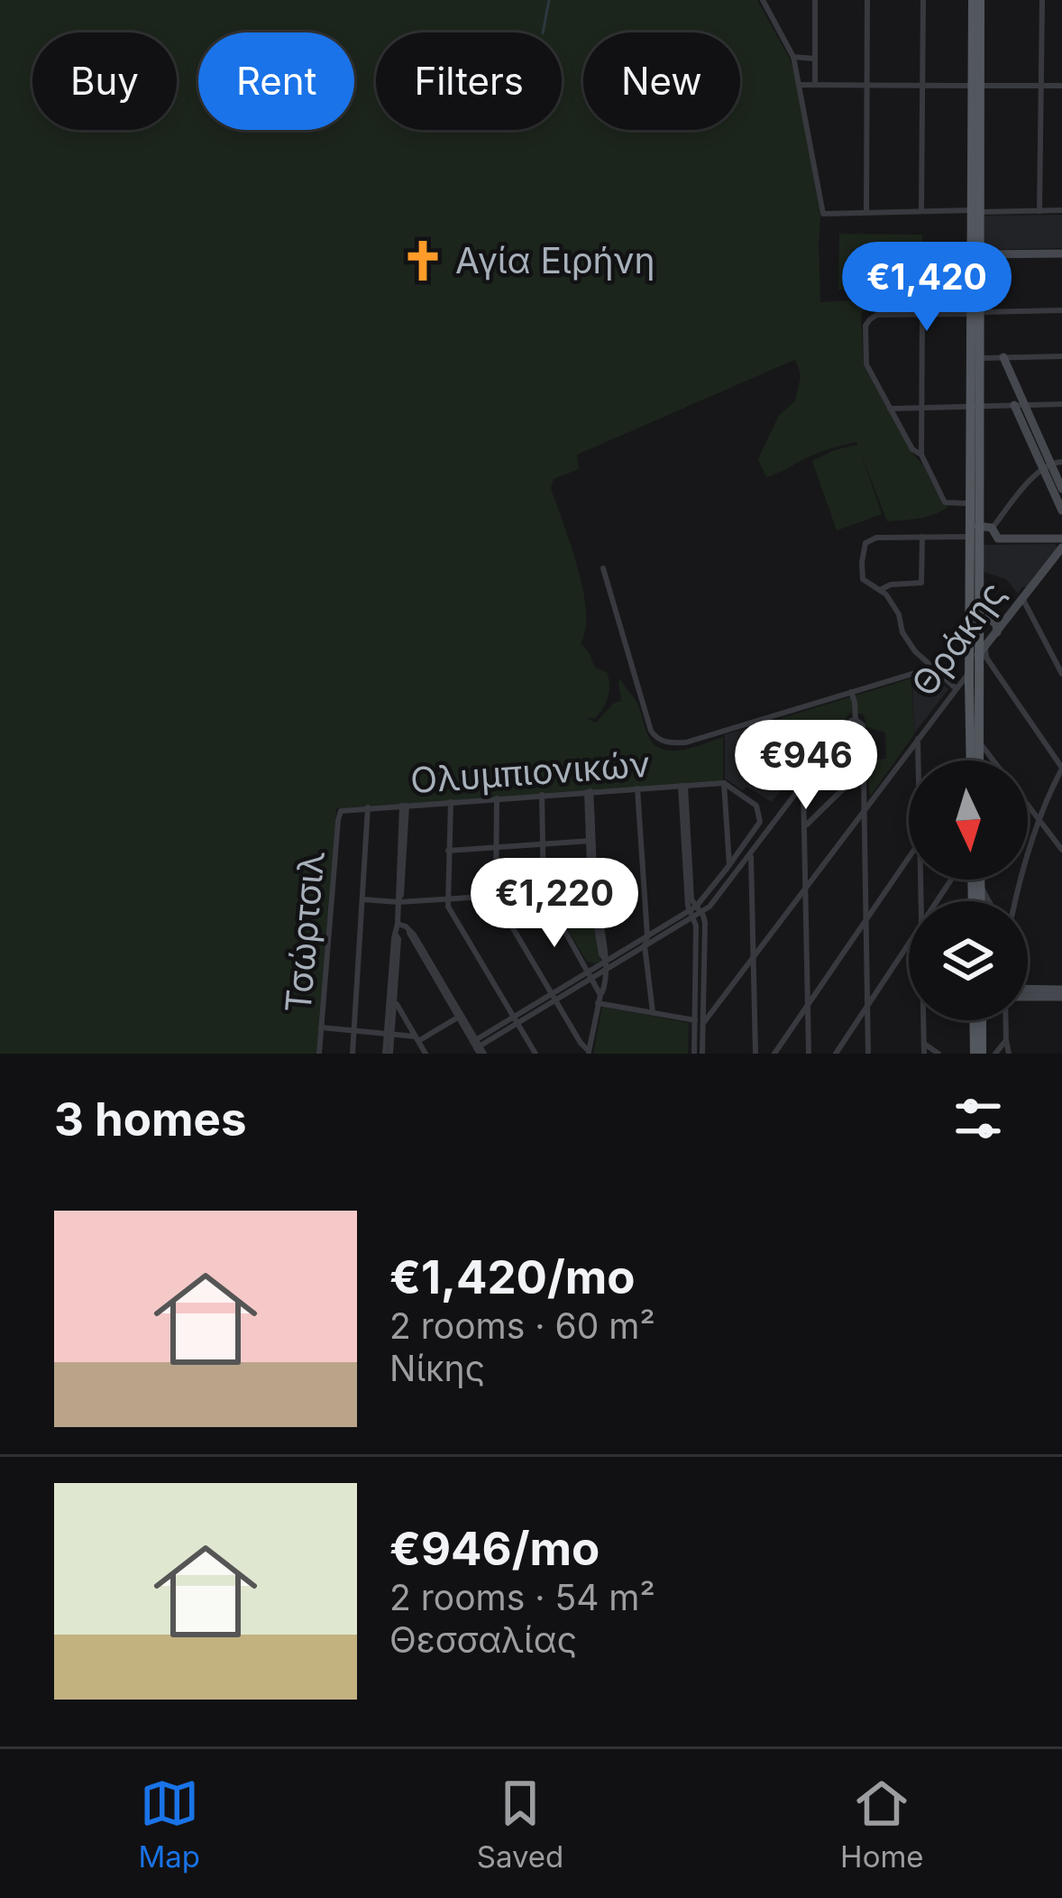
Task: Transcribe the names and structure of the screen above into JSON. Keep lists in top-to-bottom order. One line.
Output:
{"streets":{"street":["Θράκης","Ολυμπιονικών","Τσώρτσιλ"]},"crossings":[["Ολυμπιονικών","Τσώρτσιλ"]],"places":{"church":["Αγία Ειρήνη"]},"north":"bottom","page":{"chip":["Buy","Rent","Filters","New"],"price":["€1,420","€946","€1,220"],"heading":"3 homes","list":[{"name":"€1,420/mo","note":"2 rooms · 60 m² · Νίκης"},{"name":"€946/mo","note":"2 rooms · 54 m² · Θεσσαλίας"}],"tabs":["Map","Saved","Home"]}}
